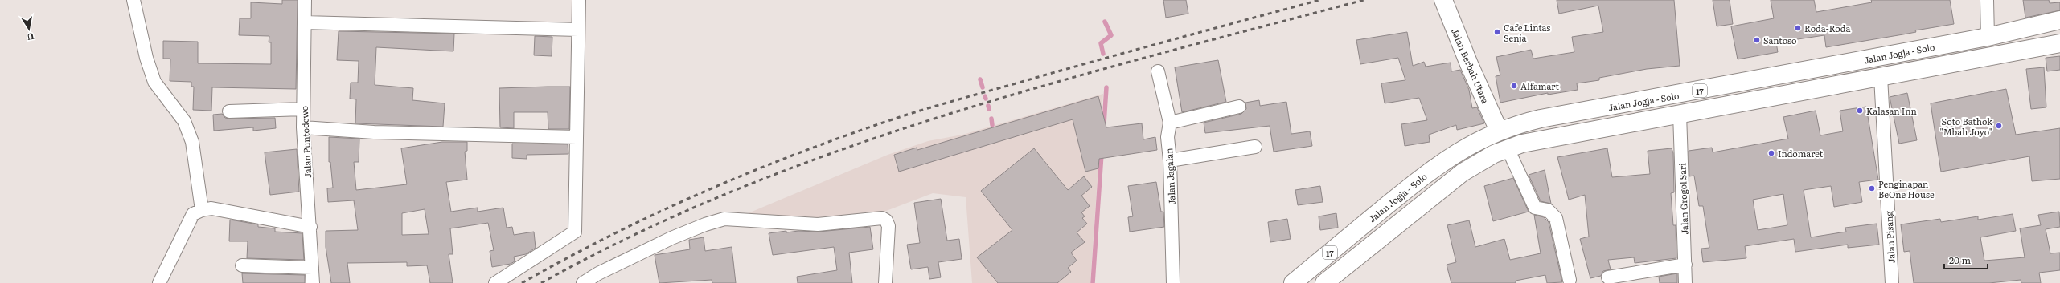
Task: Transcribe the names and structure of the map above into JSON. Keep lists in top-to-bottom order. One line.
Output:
{"streets":{"main road":["Jalan Jogja - Solo","Jalan Berbah Utara","17"],"street":["Jalan Puntodewo","Jalan Jagalan","Jalan Grogol Sari","Jalan Pisang"]},"crossings":[["Jalan Jogja - Solo","Jalan Berbah Utara"],["17","Jalan Grogol Sari"],["17","Jalan Pisang"]],"places":["Roda-Roda","Cafe Lintas Senja","Santoso","Alfamart","Kalasan Inn","Soto Bathok \"Mbah Joyo\"","Indomaret","Penginapan BeOne House"],"scale_bar":"20 m","north":"bottom"}
